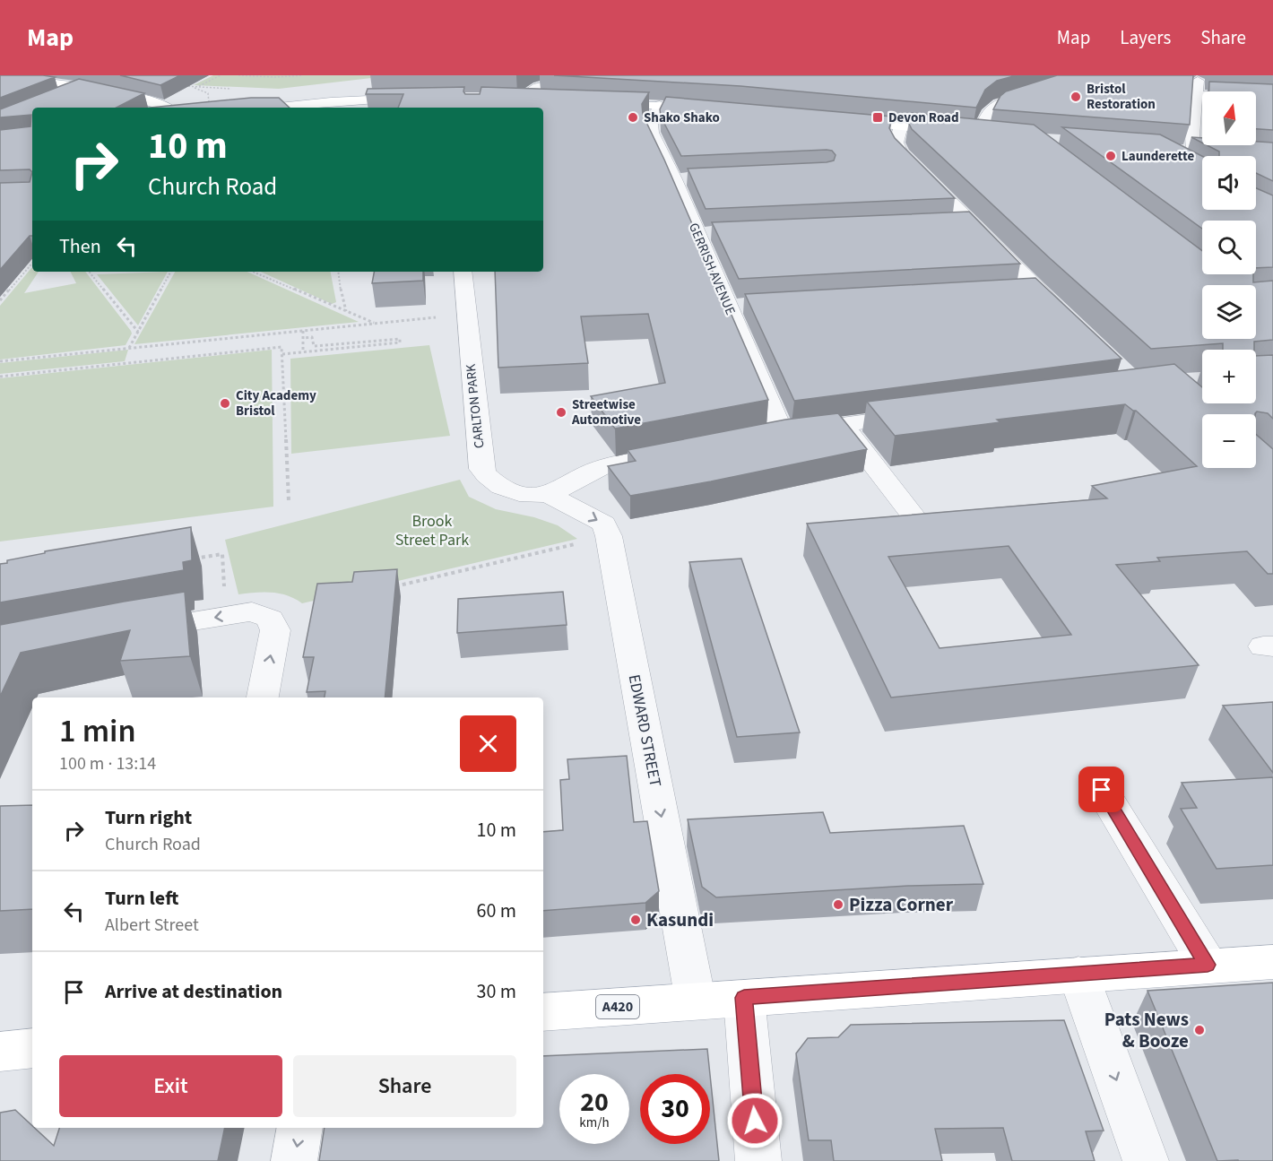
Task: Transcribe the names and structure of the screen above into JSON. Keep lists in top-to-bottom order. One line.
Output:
{"streets":{"main road":["A420"],"street":["GERRISH AVENUE","CARLTON PARK","EDWARD STREET"]},"crossings":[["EDWARD STREET","A420"]],"one_way":["EDWARD STREET"],"parks":["Brook Street Park"],"places":{"other":["Bristol Restoration","Shako Shako","Launderette","City Academy Bristol","Streetwise Automotive","Pizza Corner","Kasundi","Pats News & Booze"],"transit":["Devon Road"]},"north":"top","page":{"header":"Map","nav":["Map","Layers","Share"],"map_buttons":["+","−"],"turn":["10 m","Church Road"],"then":"Then","heading":["1 min","100 m · 13:14"],"list":[{"name":"Turn right","note":"Church Road","value":"10 m"},{"name":"Turn left","note":"Albert Street","value":"60 m"},{"name":"Arrive at destination","value":"30 m"}],"buttons":["Exit","Share"],"speed":"20 km/h","limit":"30"}}
